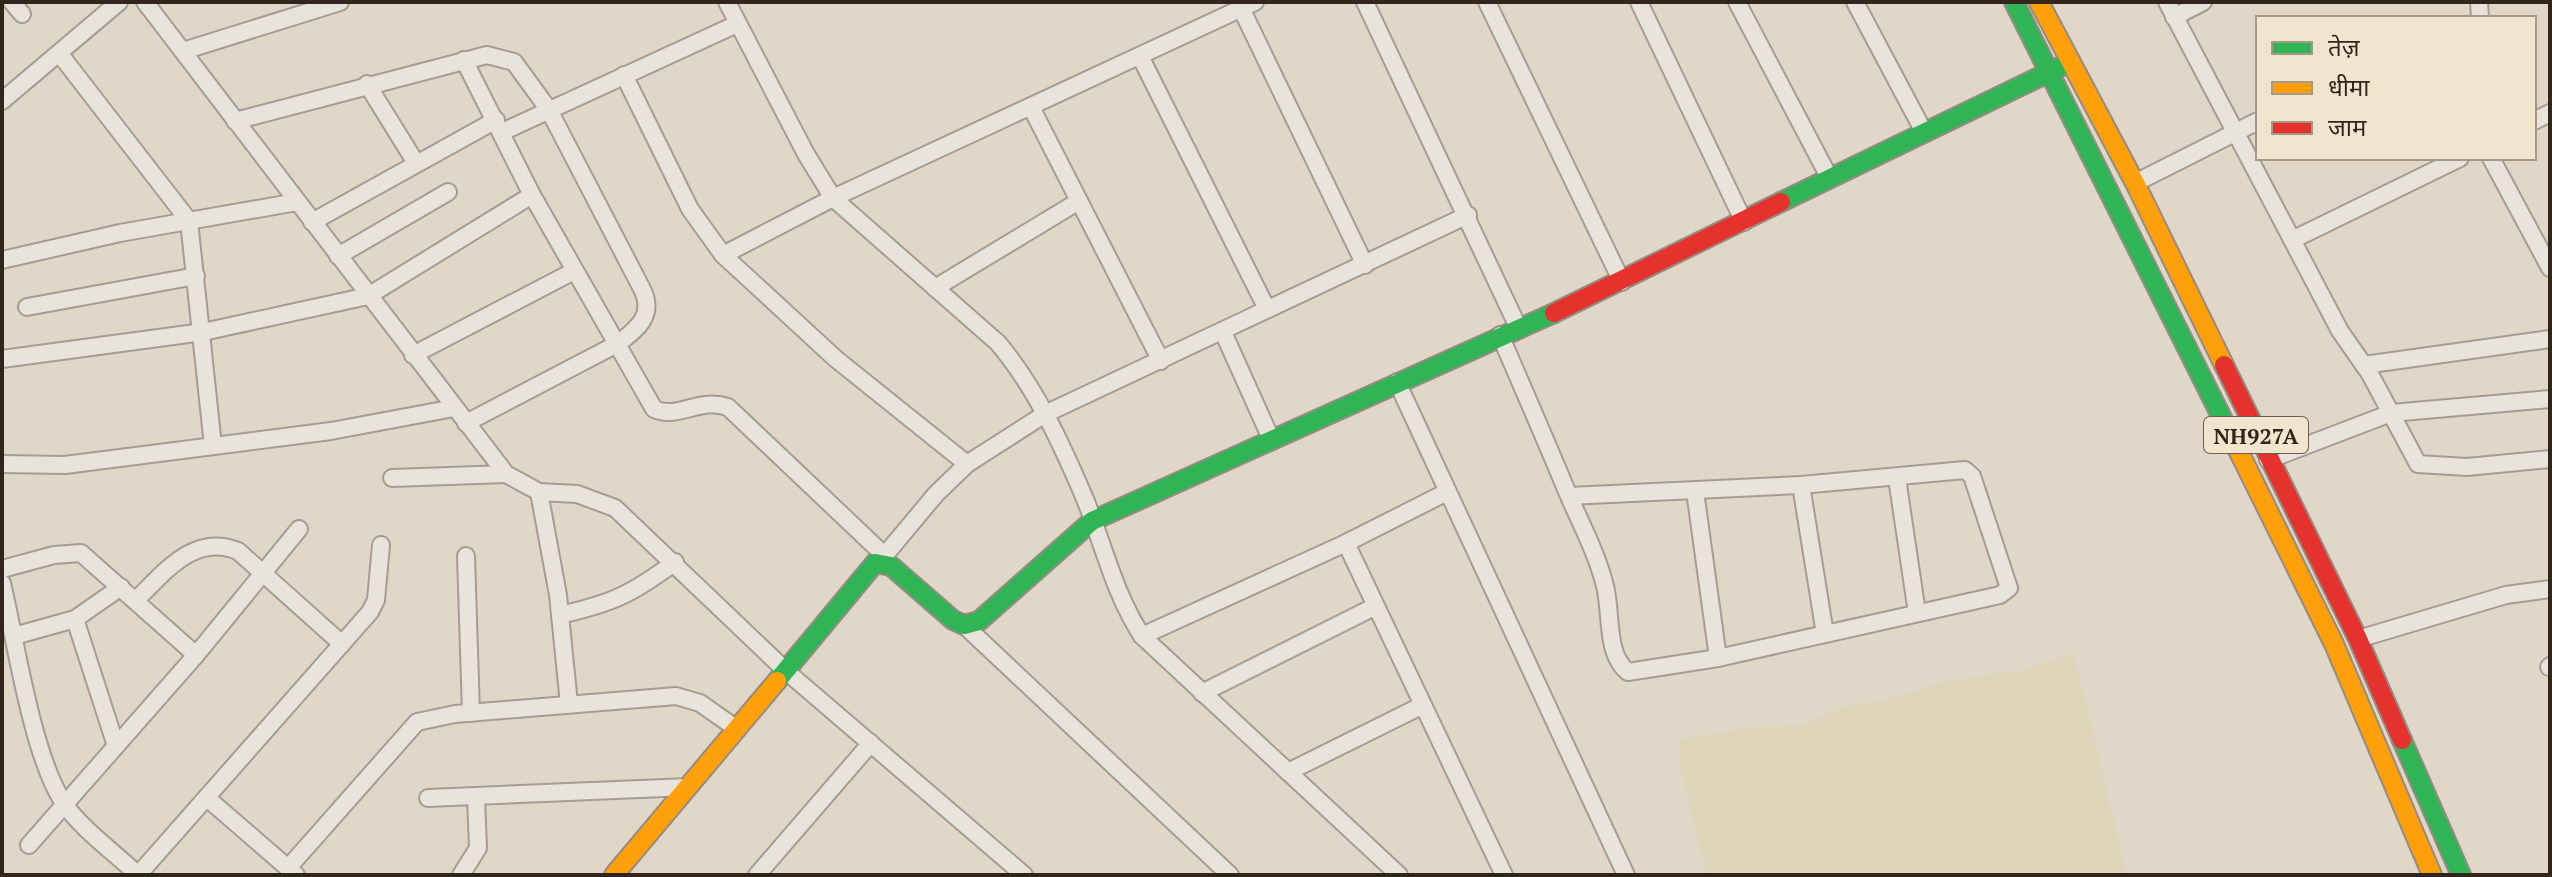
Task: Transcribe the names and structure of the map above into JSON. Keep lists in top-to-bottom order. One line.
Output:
{"streets":{"main road":["NH927A"]},"legend":["तेज़","धीमा","जाम"]}
